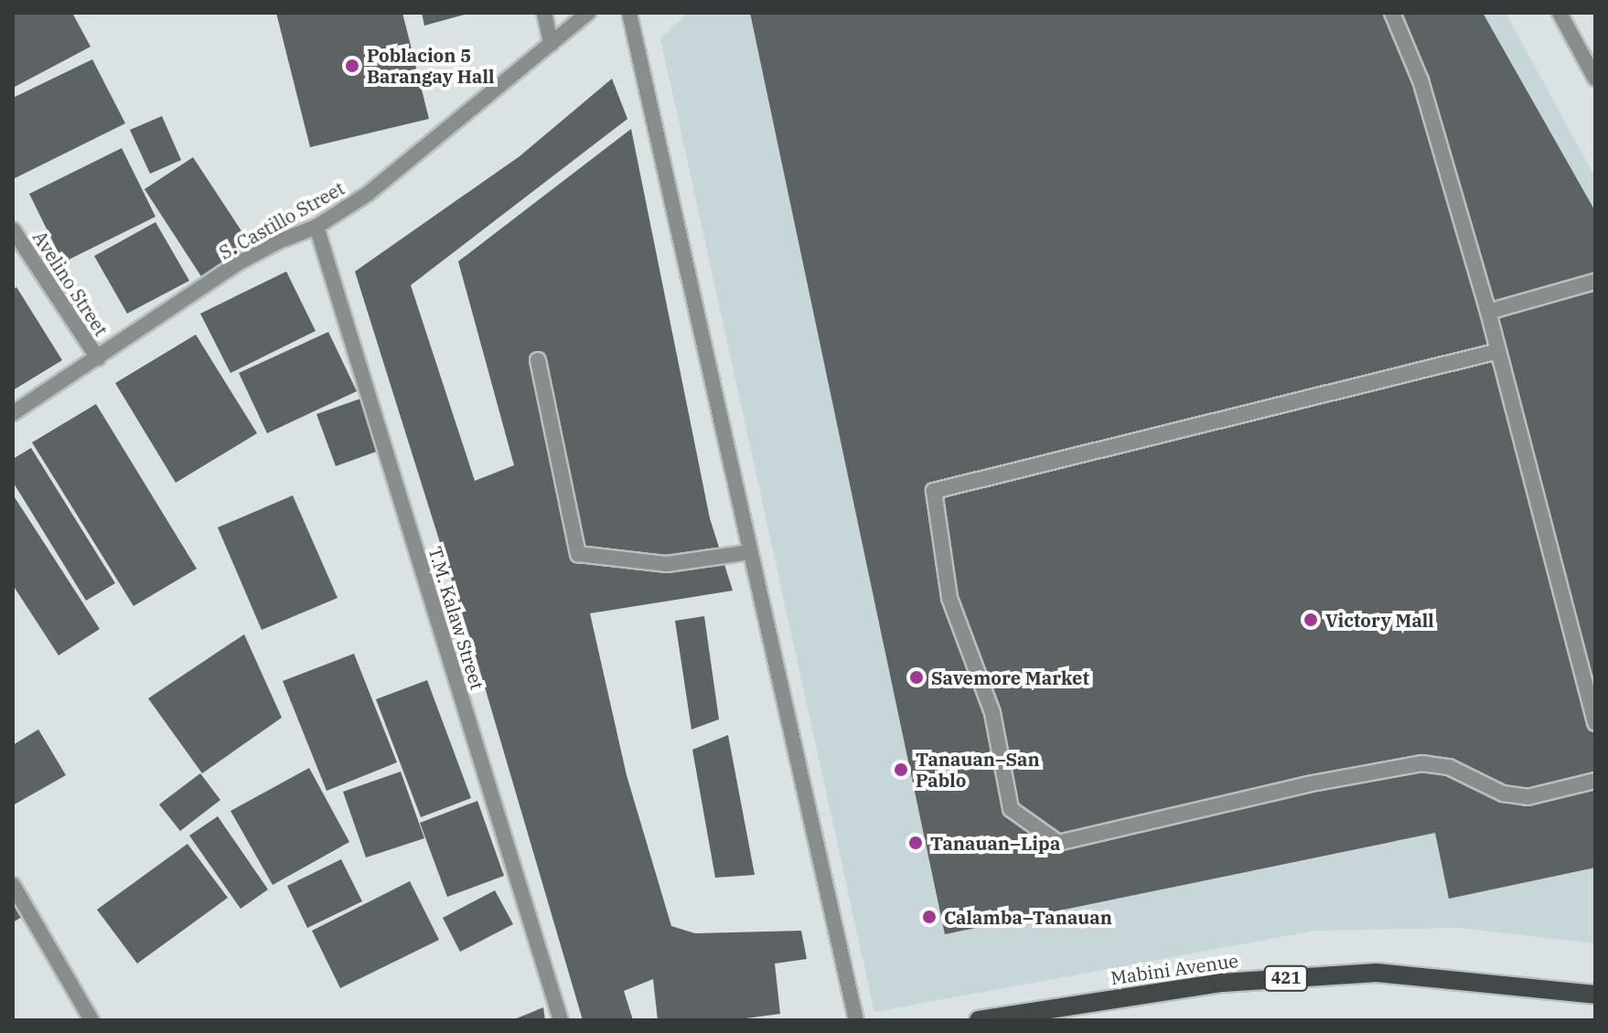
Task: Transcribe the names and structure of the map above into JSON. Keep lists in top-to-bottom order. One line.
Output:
{"streets":{"main road":["Mabini Avenue","421"],"street":["S. Castillo Street","Avelino Street","T.M. Kalaw Street"]},"crossings":[["S. Castillo Street","Avelino Street"],["S. Castillo Street","T.M. Kalaw Street"]],"places":["Poblacion 5 Barangay Hall","Victory Mall","Savemore Market","Tanauan–San Pablo","Tanauan–Lipa","Calamba–Tanauan"]}
